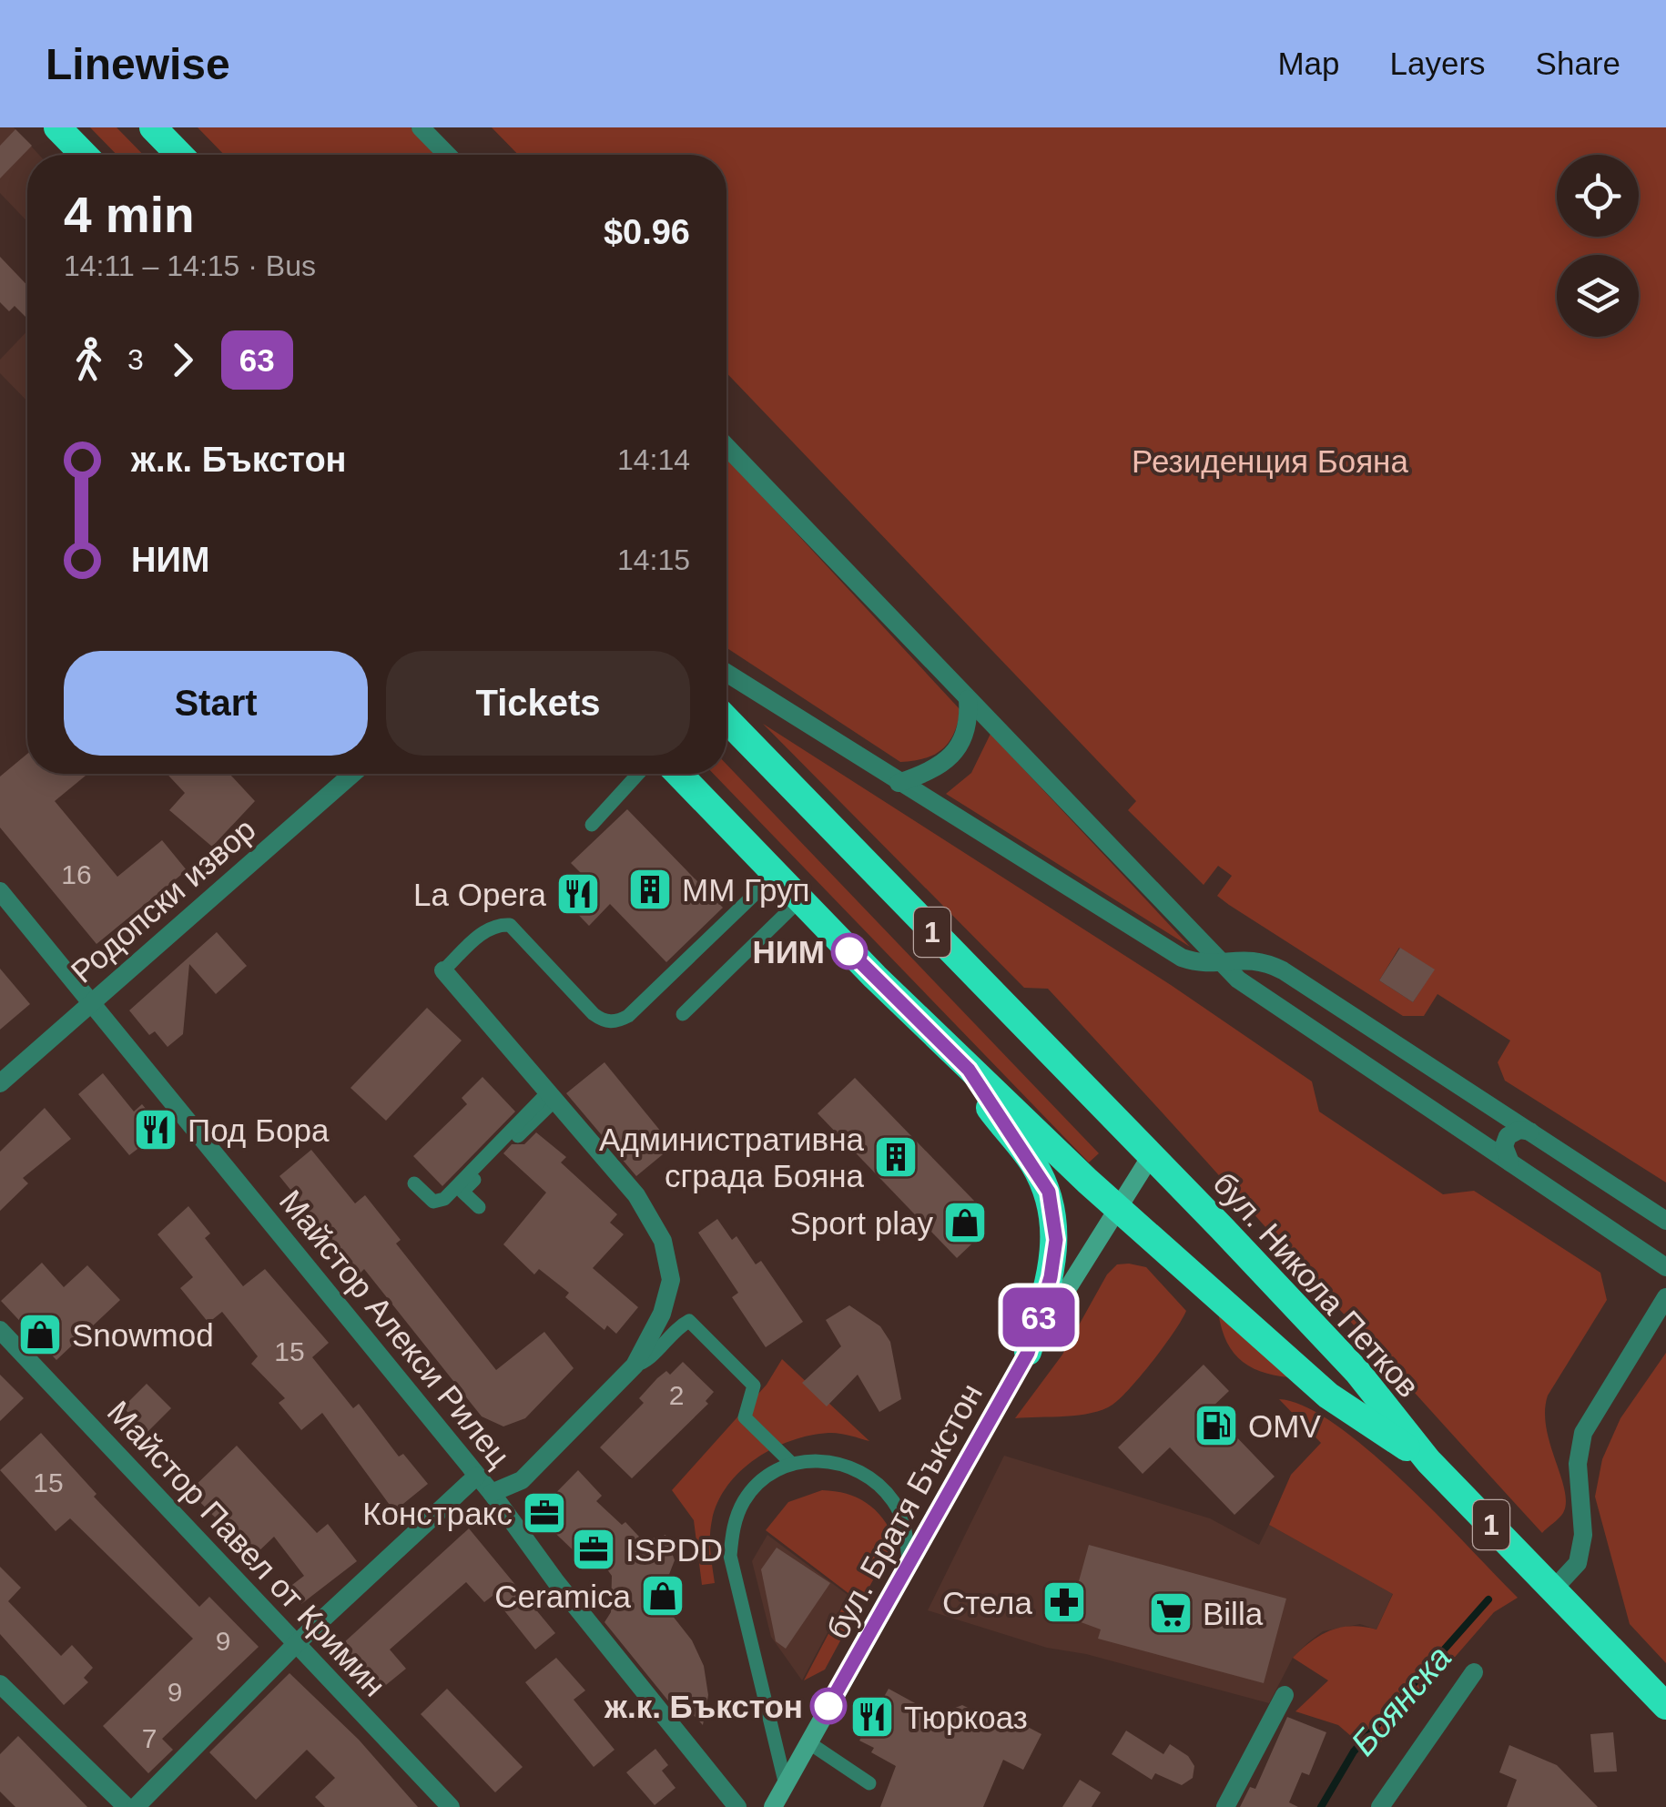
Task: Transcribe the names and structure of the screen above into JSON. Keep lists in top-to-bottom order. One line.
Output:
{"streets":{"highway":["1","бул. Никола Петков"],"street":["Родопски извор","Майстор Алекси Рилец","бул. Братя Бъкстон","Майстор Павел от Кримин"]},"crossings":[["Родопски извор","Майстор Алекси Рилец"],["1","бул. Никола Петков"],["1","бул. Братя Бъкстон"],["бул. Никола Петков","бул. Братя Бъкстон"]],"water":["Боянска"],"parks":["Резиденция Бояна"],"places":{"building":["ММ Груп","Административна сграда Бояна"],"restaurant":["La Opera","Под Бора","Тюркоаз"],"other":["НИМ","ж.к. Бъкстон"],"shop":["Sport play","Snowmod","Ceramica"],"fuel station":["OMV"],"office":["Констракс","ISPDD"],"pharmacy":["Стела"],"supermarket":["Billa"]},"lines":["bus line 63"],"house_numbers":["16","15","2","15","9","9","7"],"page":{"header":"Linewise","nav":["Map","Layers","Share"],"on_map":"63","heading":["4 min","14:11 – 14:15 · Bus","$0.96"],"legs":["3","63"],"list":[{"name":"ж.к. Бъкстон","value":"14:14"},{"name":"НИМ","value":"14:15"}],"buttons":["Start","Tickets"]}}
